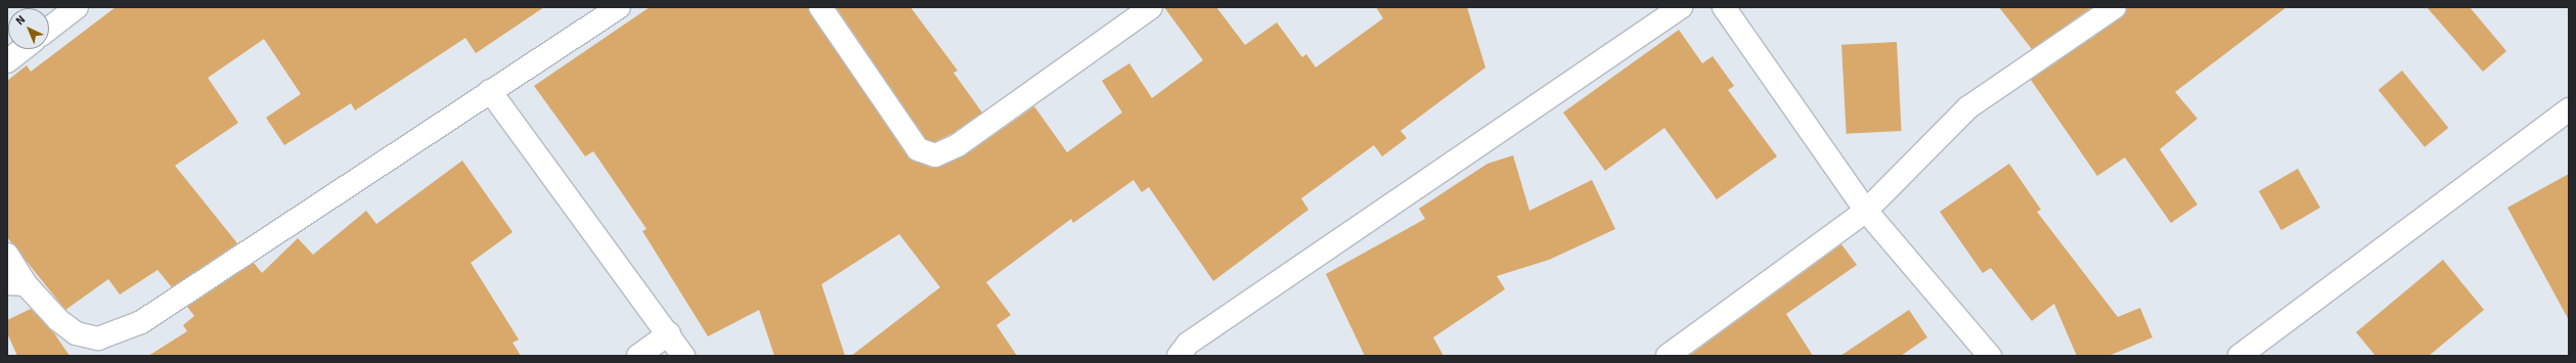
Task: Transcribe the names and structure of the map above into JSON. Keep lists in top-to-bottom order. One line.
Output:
{"north":"top left"}
